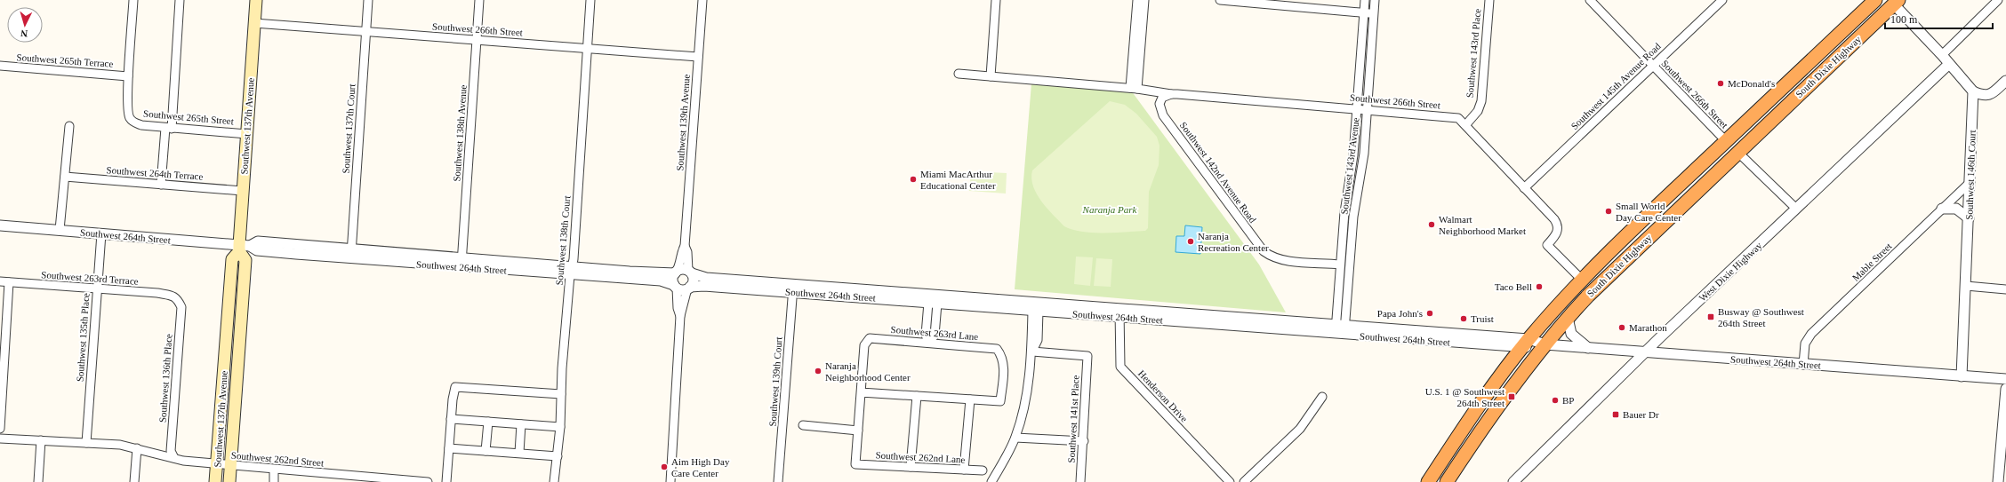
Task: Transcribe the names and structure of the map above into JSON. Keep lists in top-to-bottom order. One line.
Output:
{"streets":{"highway":["South Dixie Highway"],"main road":["Southwest 137th Avenue"],"street":["Southwest 266th Street","Southwest 143rd Place","Southwest 265th Terrace","Southwest 145th Avenue Road","Southwest 265th Street","Southwest 139th Avenue","Southwest 137th Court","Southwest 138th Avenue","Southwest 143rd Avenue","Southwest 142nd Avenue Road","Southwest 264th Terrace","Southwest 146th Court","Southwest 264th Street","Southwest 138th Court","Mable Street","West Dixie Highway","Southwest 263rd Terrace","Southwest 263rd Lane","Southwest 135th Place","Southwest 136th Place","Southwest 139th Court","Henderson Drive","Southwest 141st Place","Southwest 262nd Lane","Southwest 262nd Street"]},"crossings":[["Southwest 266th Street","Southwest 143rd Place"],["Southwest 266th Street","South Dixie Highway"],["Southwest 266th Street","Southwest 145th Avenue Road"],["Southwest 266th Street","Southwest 139th Avenue"],["Southwest 266th Street","Southwest 137th Avenue"],["Southwest 266th Street","Southwest 137th Court"],["Southwest 266th Street","Southwest 138th Avenue"],["Southwest 266th Street","Southwest 143rd Avenue"],["Southwest 266th Street","Southwest 142nd Avenue Road"],["Southwest 266th Street","Southwest 138th Court"],["Southwest 265th Terrace","Southwest 265th Street"],["South Dixie Highway","Southwest 264th Street"],["Southwest 265th Street","Southwest 137th Avenue"],["Southwest 139th Avenue","Southwest 264th Street"],["Southwest 137th Avenue","Southwest 264th Terrace"],["Southwest 137th Avenue","Southwest 264th Street"],["Southwest 137th Avenue","Southwest 262nd Street"],["Southwest 137th Court","Southwest 264th Street"],["Southwest 138th Avenue","Southwest 264th Street"],["Southwest 143rd Avenue","Southwest 142nd Avenue Road"],["Southwest 143rd Avenue","Southwest 264th Street"],["Southwest 146th Court","Southwest 264th Street"],["Southwest 146th Court","Mable Street"],["Southwest 264th Street","Southwest 138th Court"],["Southwest 264th Street","Mable Street"],["Southwest 264th Street","West Dixie Highway"],["Southwest 264th Street","Southwest 135th Place"],["Southwest 264th Street","Southwest 139th Court"],["Southwest 264th Street","Henderson Drive"],["Southwest 263rd Terrace","Southwest 135th Place"],["Southwest 263rd Terrace","Southwest 136th Place"],["Southwest 135th Place","Southwest 262nd Street"],["Southwest 136th Place","Southwest 262nd Street"]],"parks":["Naranja Park"],"places":{"other":["McDonald's","Miami MacArthur Educational Center","Small World Day Care Center","Walmart Neighborhood Market","Naranja Recreation Center","Taco Bell","Papa John's","Truist","Marathon","Naranja Neighborhood Center","BP","Aim High Day Care Center"],"transit":["Busway @ Southwest 264th Street","U.S. 1 @ Southwest 264th Street","Bauer Dr"]},"scale_bar":"100 m","north":"bottom"}
